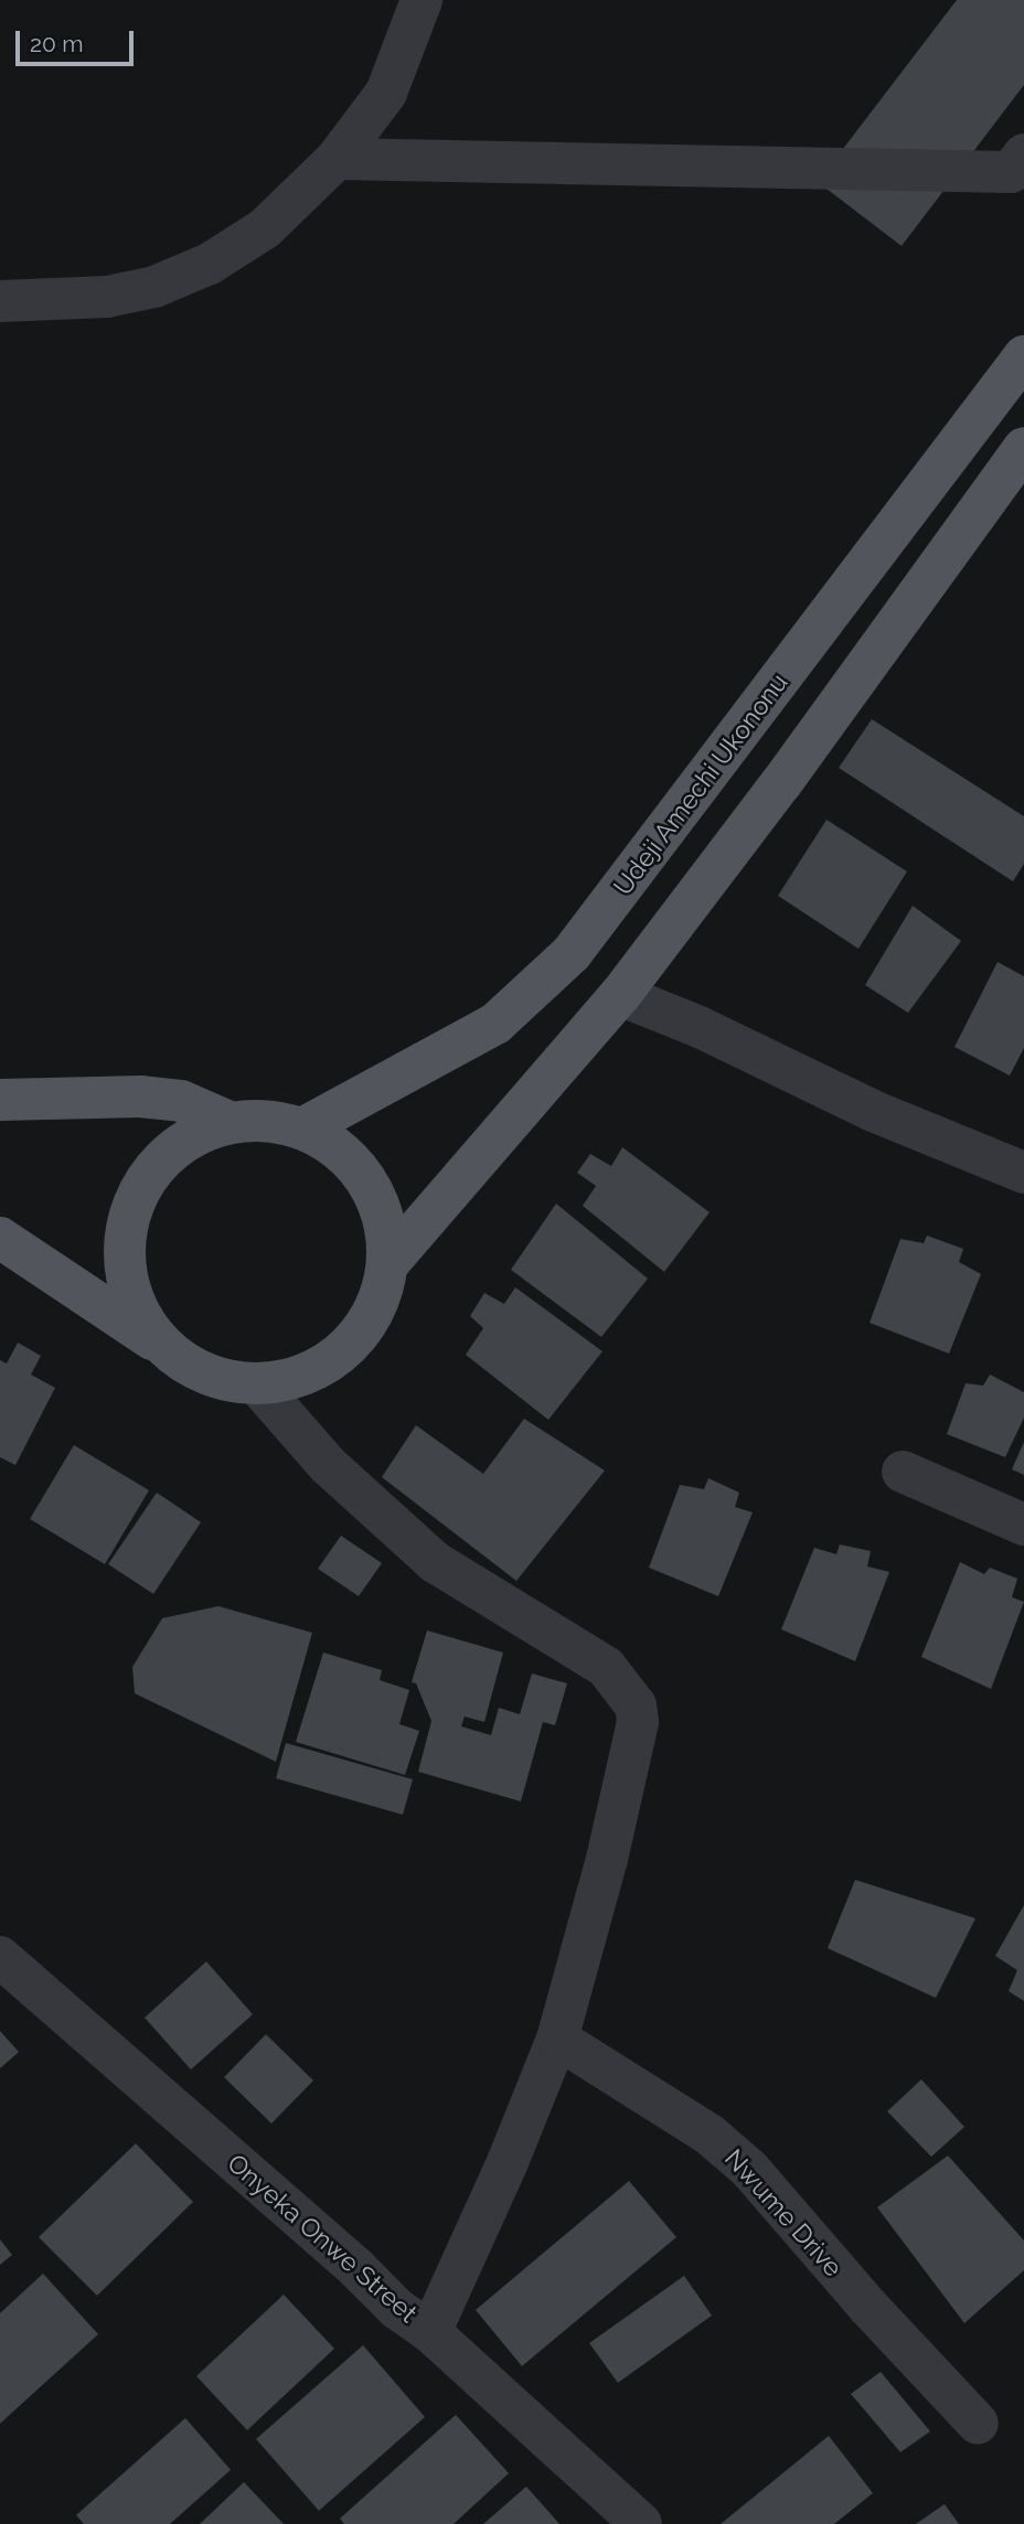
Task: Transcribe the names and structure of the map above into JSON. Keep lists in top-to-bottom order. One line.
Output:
{"streets":{"main road":["Udeji Amechi Ukononu"],"street":["Nwume Drive","Onyeka Onwe Street"]},"scale_bar":"20 m"}
